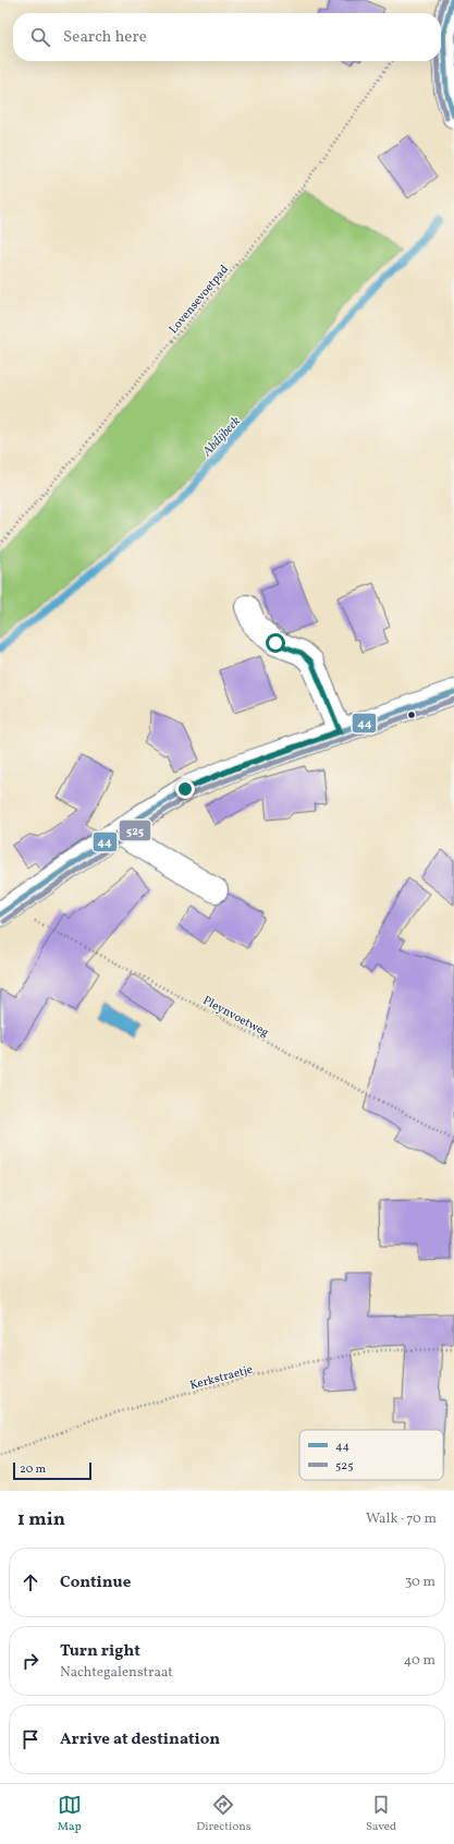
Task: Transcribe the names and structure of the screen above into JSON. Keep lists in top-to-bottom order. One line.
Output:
{"streets":{"path":["Lovensevoetpad","Pleynvoetweg","Kerkstraetje"]},"water":["Abdijbeek"],"lines":["transit line 44","transit line 525"],"legend":["44","525"],"scale_bar":"20 m","page":{"search":"Search here","scale":"20 m","heading":["1 min","Walk · 70 m"],"list":[["Continue","30 m"],["Turn right","Nachtegalenstraat","40 m"],"Arrive at destination"],"nav":["Map","Directions","Saved"]}}
